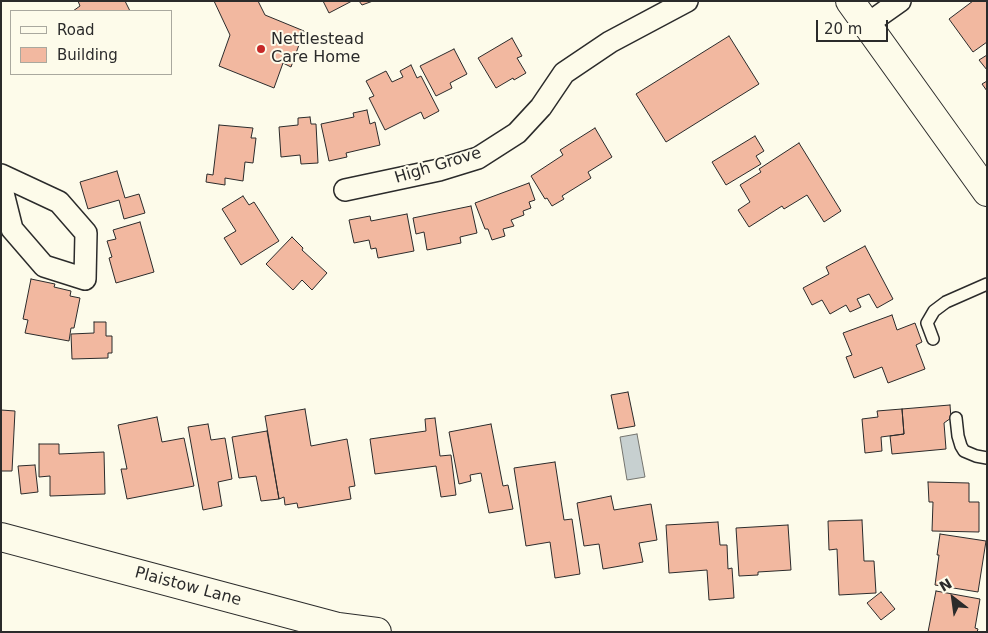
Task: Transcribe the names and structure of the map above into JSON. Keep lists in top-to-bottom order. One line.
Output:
{"streets":{"street":["High Grove","Plaistow Lane"]},"places":["Nettlestead Care Home"],"legend":["Road","Building"],"scale_bar":"20 m","north":"top left"}
